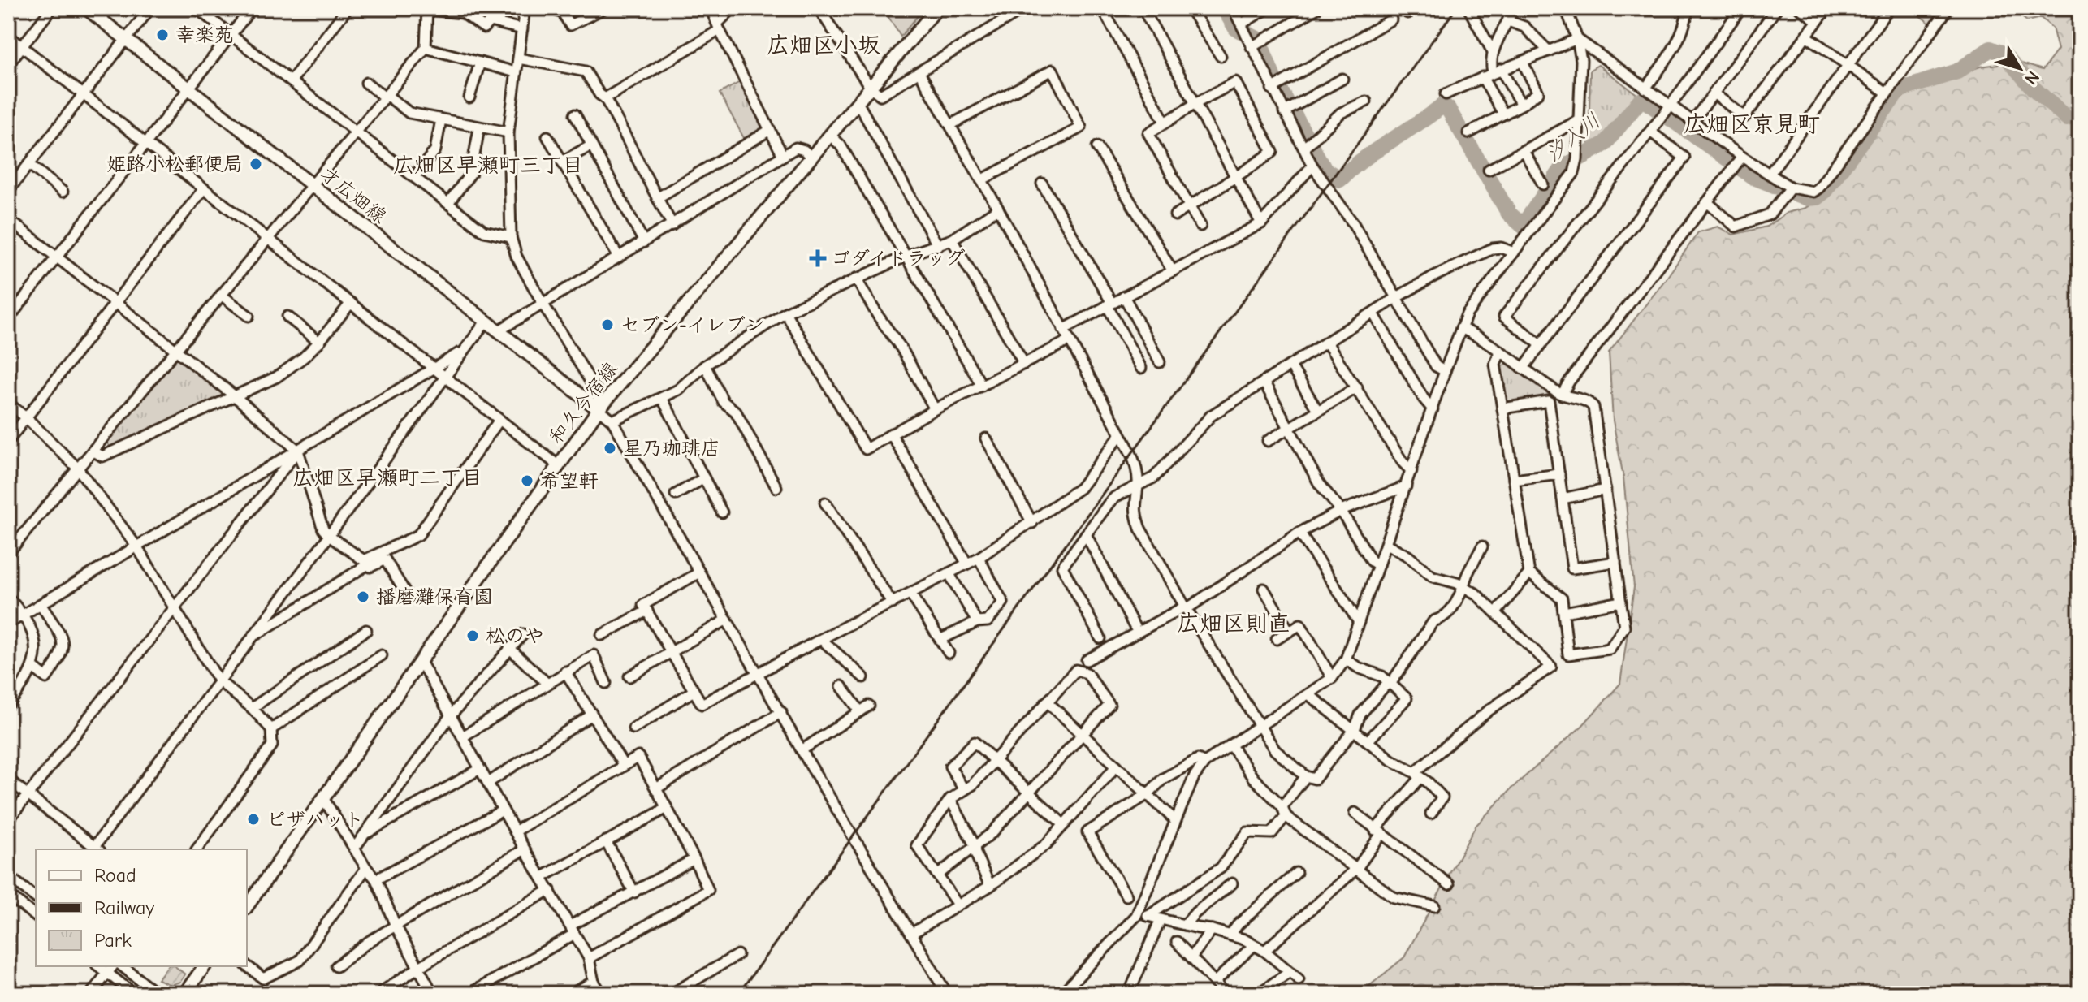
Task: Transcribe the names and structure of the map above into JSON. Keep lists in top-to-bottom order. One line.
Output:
{"streets":{"main road":["才広畑線","和久今宿線"]},"crossings":[["才広畑線","和久今宿線"]],"districts":["広畑区小坂","広畑区京見町","広畑区早瀬町三丁目","広畑区早瀬町二丁目","広畑区則直"],"water":["汐入川"],"places":{"other":["幸楽苑","姫路小松郵便局","セブン-イレブン","星乃珈琲店","希望軒","播磨灘保育園","松のや","ピザハット"],"health":["ゴダイドラッグ"]},"legend":["Road","Railway","Park"],"north":"bottom right"}
